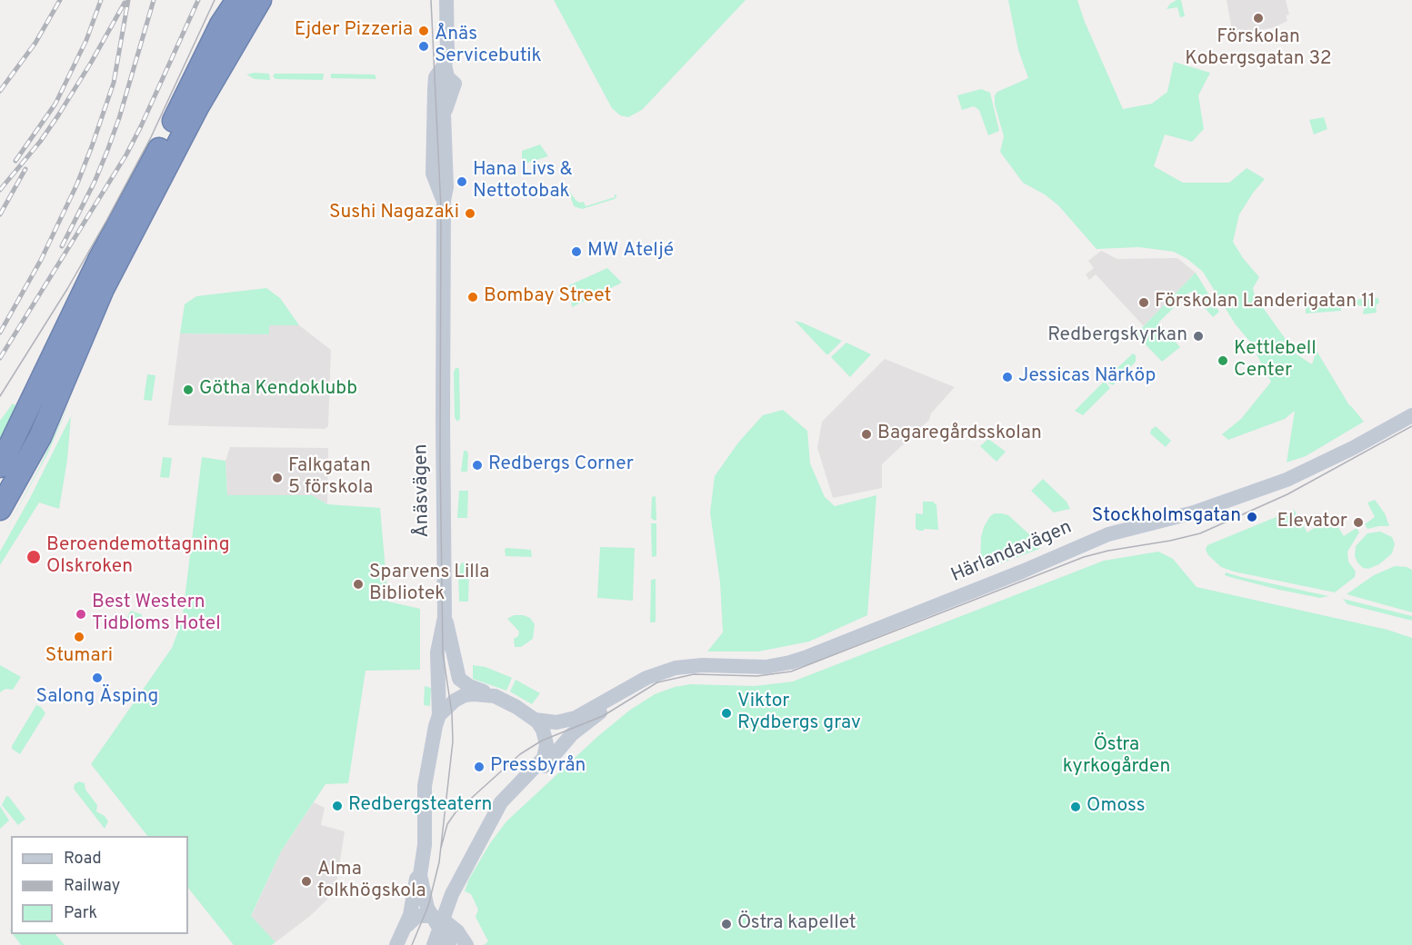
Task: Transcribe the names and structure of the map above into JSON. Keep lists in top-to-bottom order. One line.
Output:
{"streets":{"street":["Ånäsvägen","Härlandavägen"]},"parks":["Östra kyrkogården"],"places":["Förskolan Kobergsgatan 32","Ejder Pizzeria","Ånäs Servicebutik","Hana Livs & Nettotobak","Sushi Nagazaki","MW Ateljé","Bombay Street","Förskolan Landerigatan 11","Redbergskyrkan","Kettlebell Center","Jessicas Närköp","Götha Kendoklubb","Bagaregårdsskolan","Redbergs Corner","Falkgatan 5 förskola","Stockholmsgatan","Elevator","Beroendemottagning Olskroken","Sparvens Lilla Bibliotek","Best Western Tidbloms Hotel","Stumari","Salong Äsping","Viktor Rydbergs grav","Pressbyrån","Redbergsteatern","Omoss","Alma folkhögskola","Östra kapellet"],"legend":["Road","Railway","Park"]}
